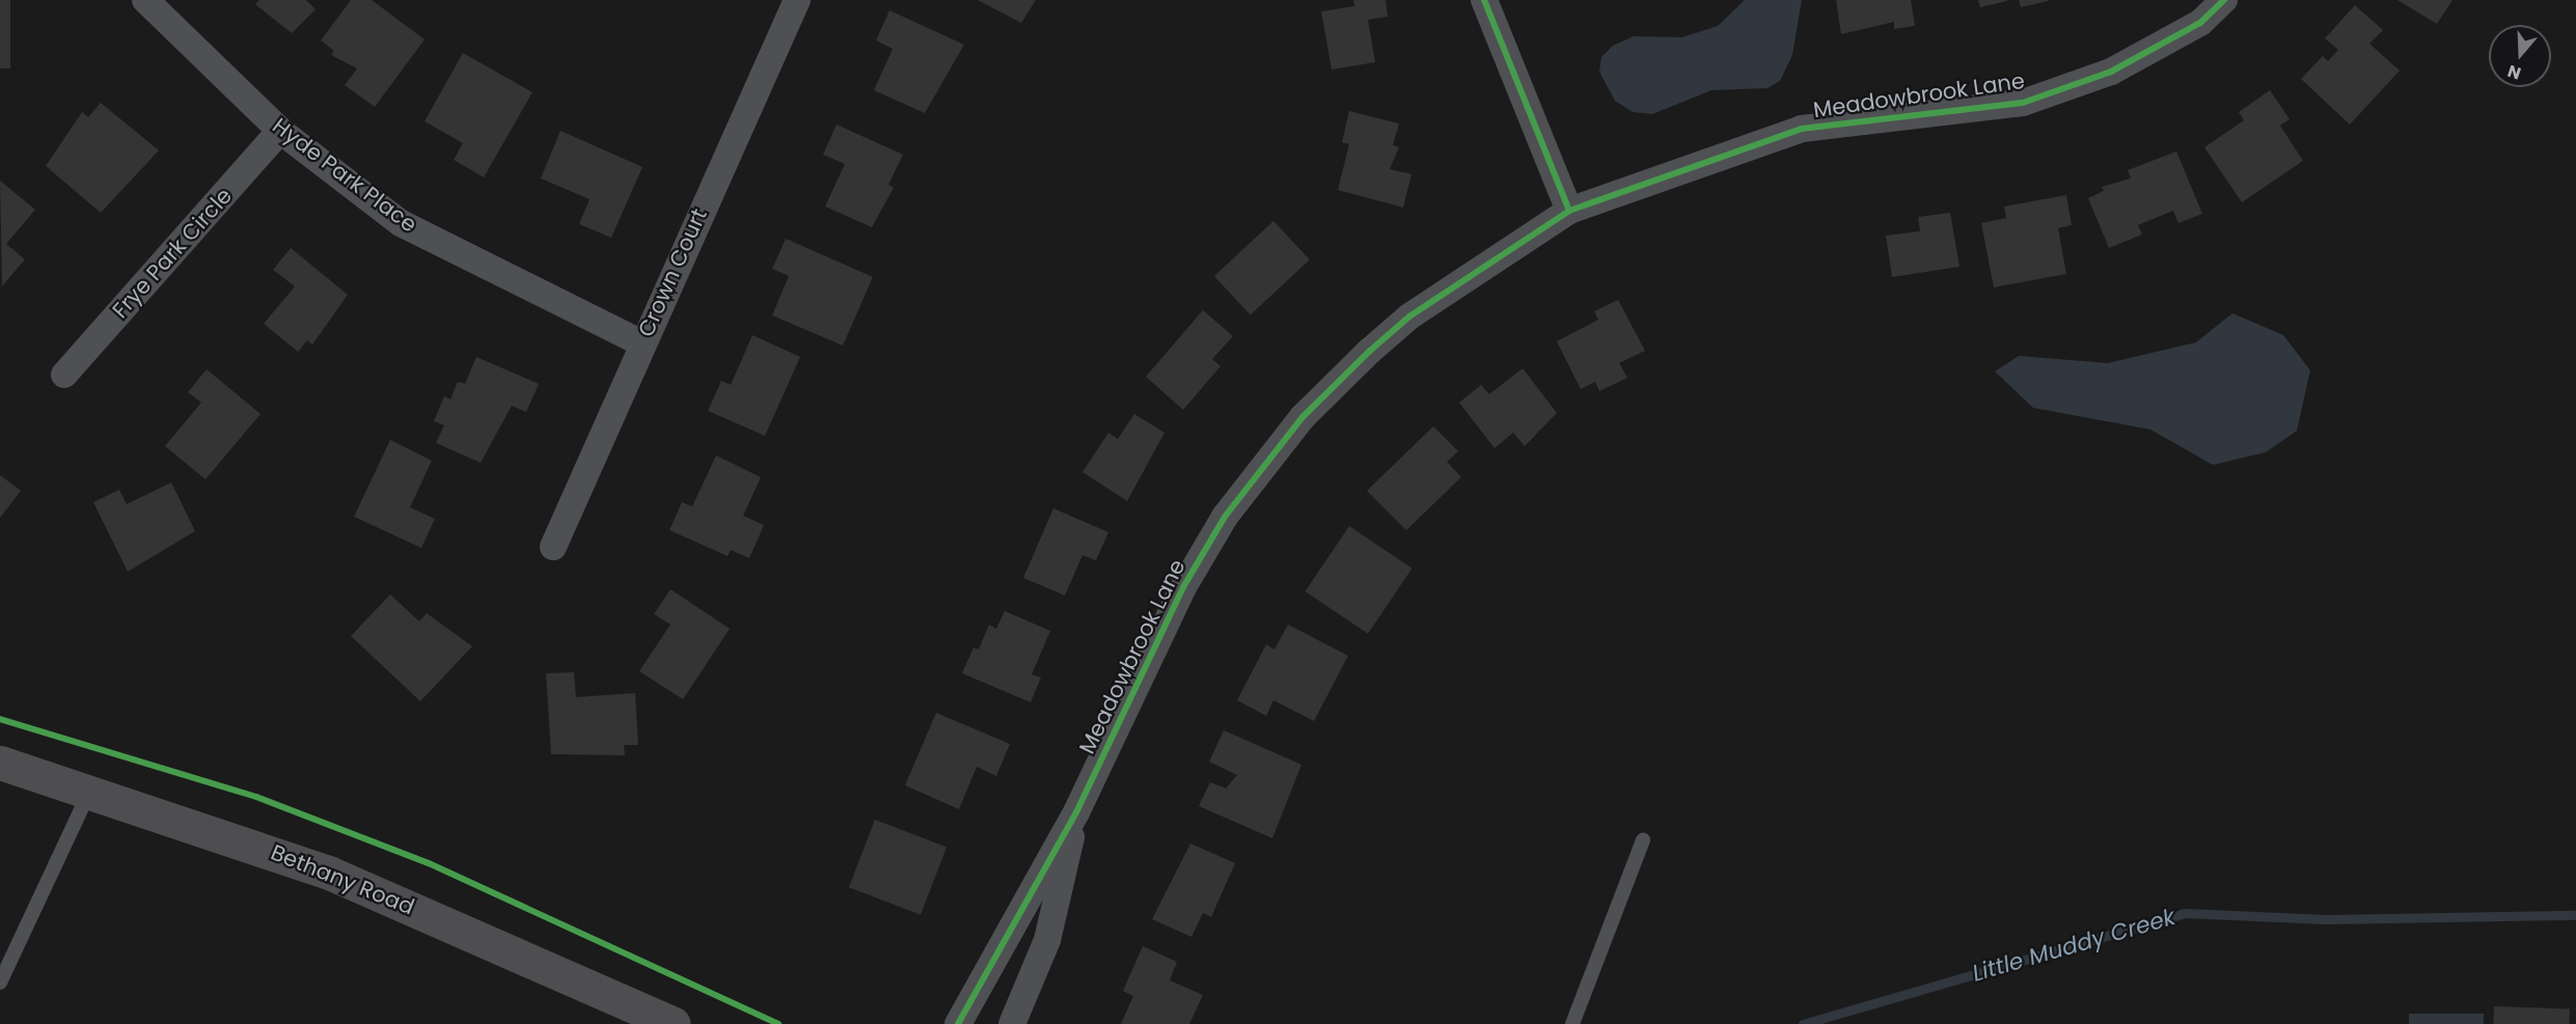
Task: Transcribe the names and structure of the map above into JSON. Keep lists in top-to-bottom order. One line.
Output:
{"streets":{"main road":["Bethany Road"],"street":["Meadowbrook Lane","Hyde Park Place","Frye Park Circle","Crown Court"]},"crossings":[["Hyde Park Place","Frye Park Circle"],["Hyde Park Place","Crown Court"]],"water":["Little Muddy Creek"],"north":"bottom"}
